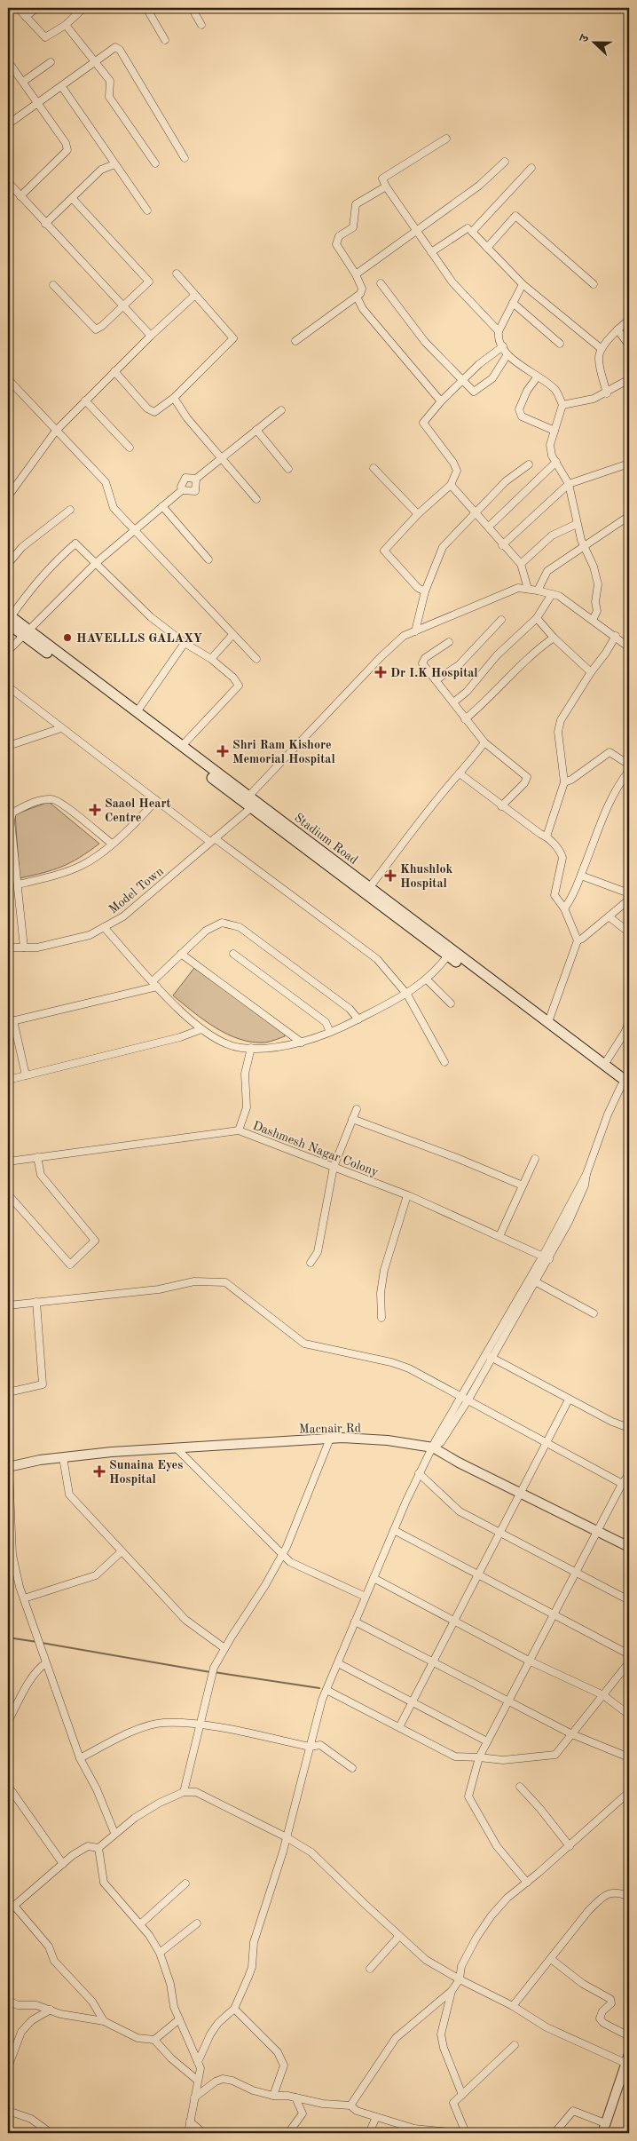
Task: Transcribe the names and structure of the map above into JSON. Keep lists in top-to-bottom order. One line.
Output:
{"streets":{"main road":["Stadium Road"],"street":["Model Town","Dashmesh Nagar Colony","Macnair Rd"]},"crossings":[["Stadium Road","Model Town"]],"places":{"other":["HAVELLLS GALAXY"],"health":["Dr I.K Hospital","Shri Ram Kishore Memorial Hospital","Saaol Heart Centre","Khushlok Hospital","Sunaina Eyes Hospital"]},"north":"left"}
